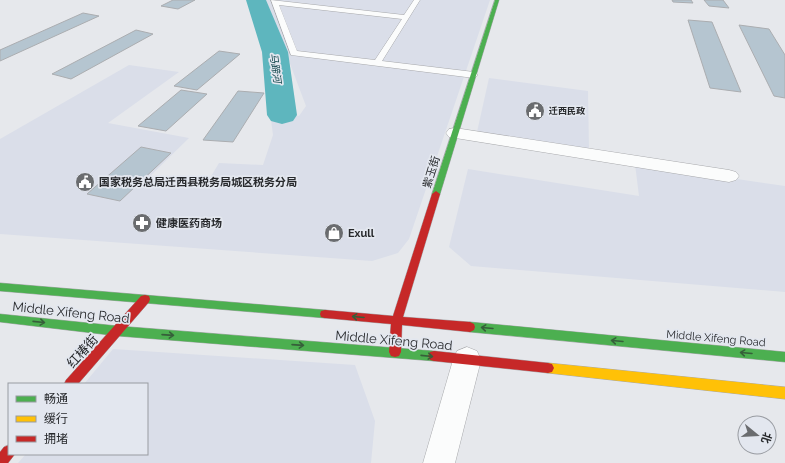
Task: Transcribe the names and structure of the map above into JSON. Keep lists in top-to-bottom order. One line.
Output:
{"streets":{"main road":["紫玉街","Middle Xifeng Road","红椿街"]},"crossings":[["紫玉街","Middle Xifeng Road"],["Middle Xifeng Road","红椿街"]],"water":["马蹄河"],"places":{"public building":["迁西民政","国家税务总局迁西县税务局城区税务分局"],"pharmacy":["健康医药商场"],"shop":["Exull"]},"legend":["畅通","缓行","拥堵"],"north":"right"}
